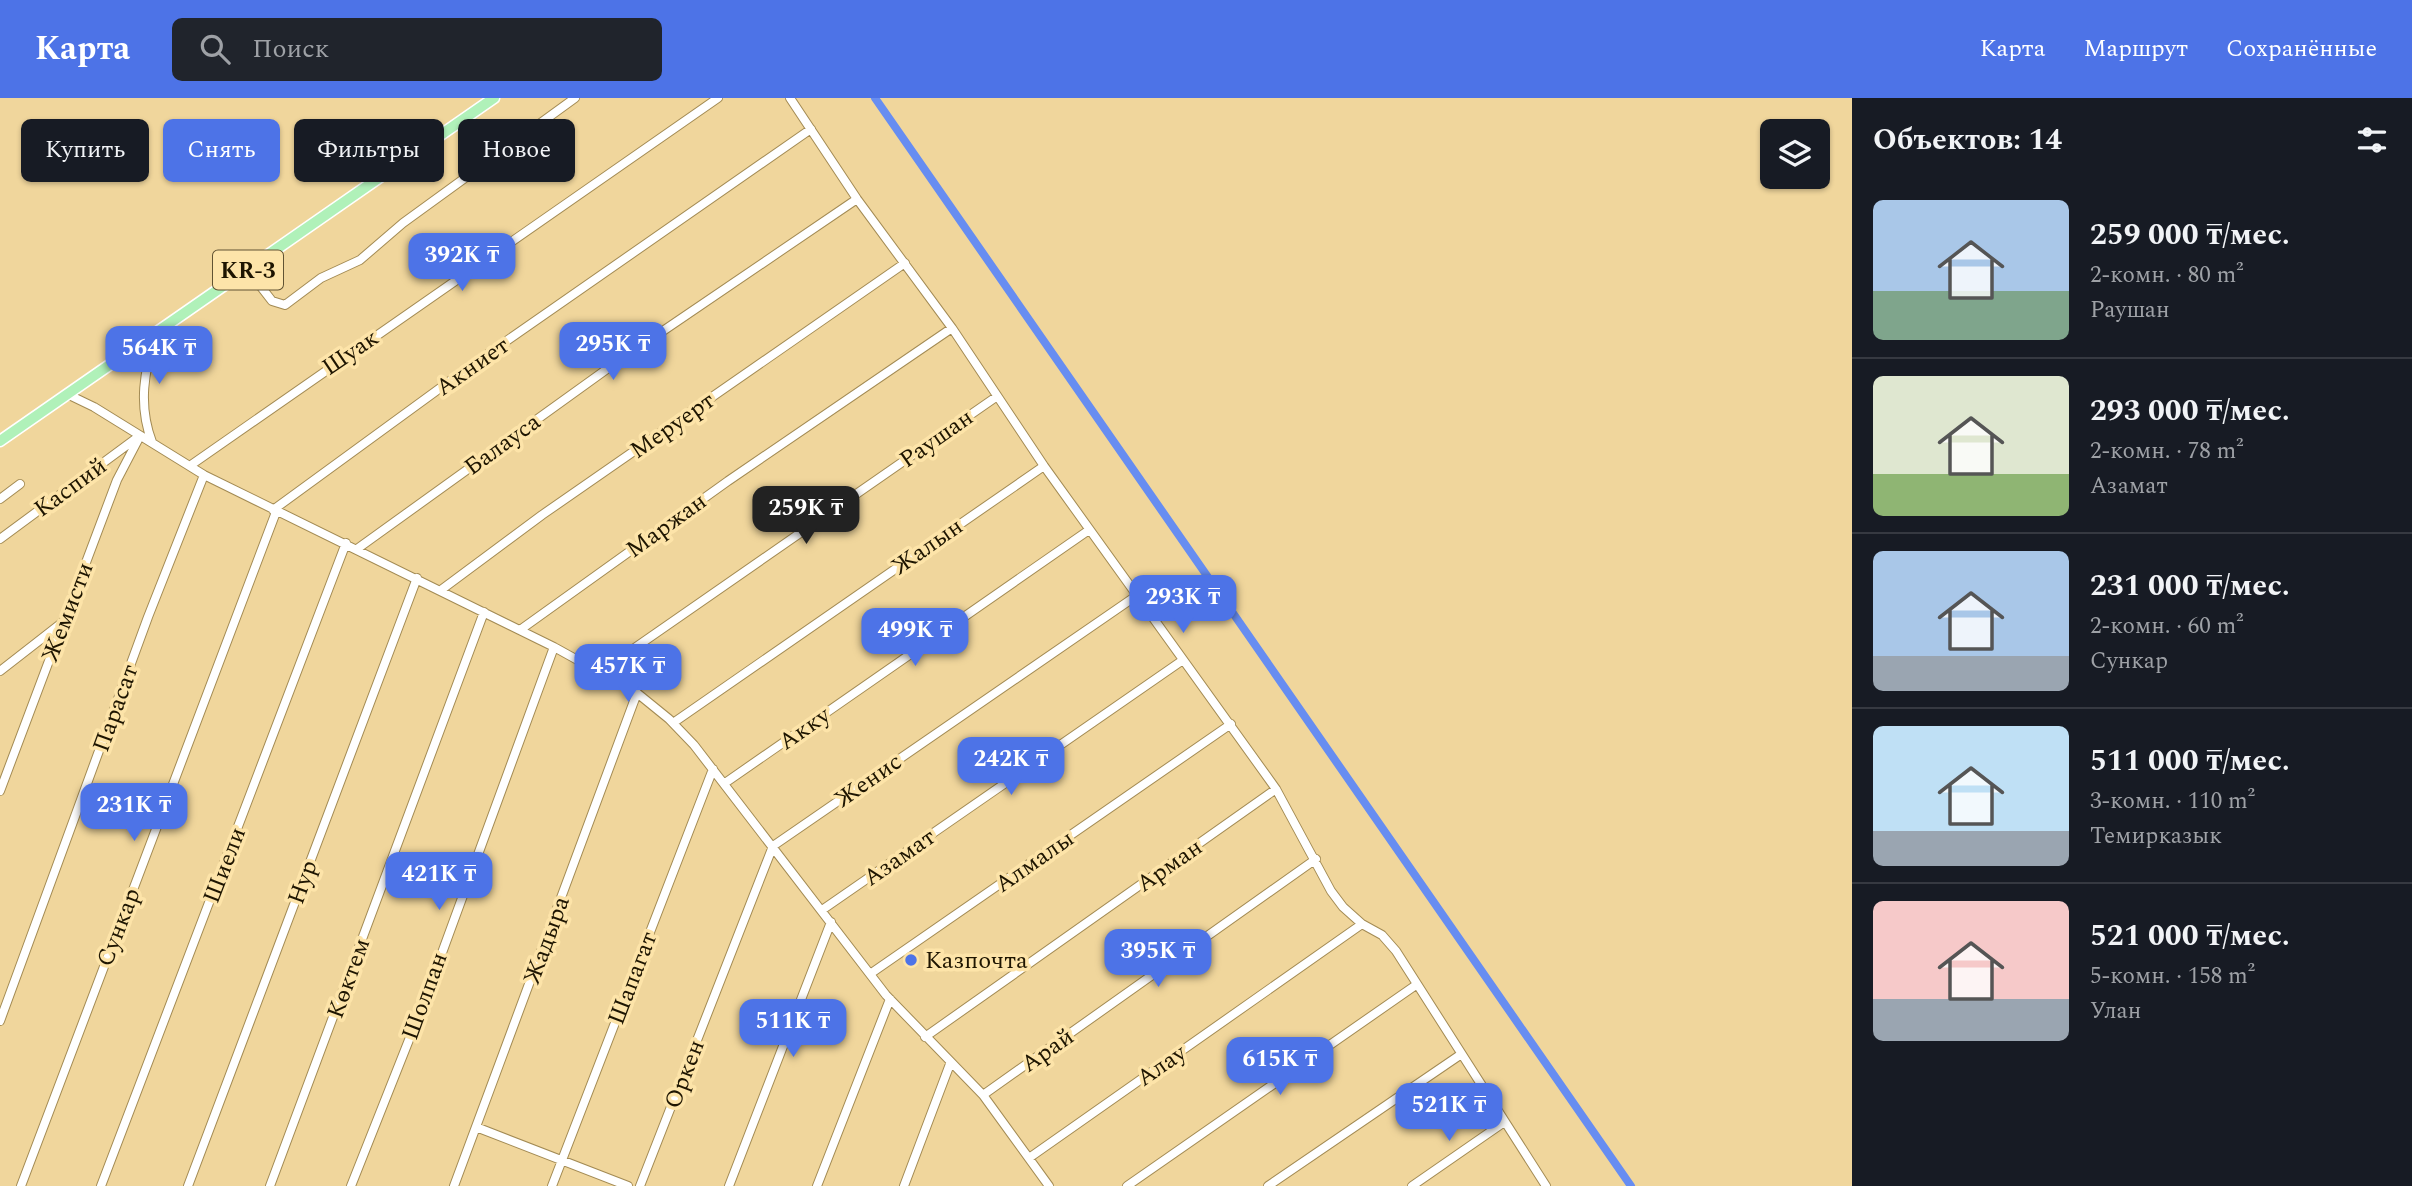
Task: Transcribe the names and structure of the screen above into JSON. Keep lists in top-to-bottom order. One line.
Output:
{"streets":{"main road":["KR-3"],"street":["Шуак","Акниет","Меруерт","Раушан","Балауса","Каспий","Маржан","Жалын","Жемисти","Парасат","Акку","Женис","Азамат","Алмалы","Шиели","Арман","Нур","Сункар","Жадыра","Көктем","Шапагат","Шолпан","Арай","Алау","Оркен"]},"crossings":[["Акниет","Сункар"],["Каспий","Жемисти"],["Женис","Оркен"]],"places":["Казпочта"],"page":{"header":"Карта","search":"Поиск","nav":["Карта","Маршрут","Сохранённые"],"heading":"Объектов: 14","chip":["Купить","Снять","Фильтры","Новое"],"list":[{"name":"259 000 ₸/мес.","note":"2-комн. · 80 m² · Раушан"},{"name":"293 000 ₸/мес.","note":"2-комн. · 78 m² · Азамат"},{"name":"231 000 ₸/мес.","note":"2-комн. · 60 m² · Сункар"},{"name":"511 000 ₸/мес.","note":"3-комн. · 110 m² · Темирказык"},{"name":"521 000 ₸/мес.","note":"5-комн. · 158 m² · Улан"}],"price":["392K ₸","295K ₸","564K ₸","259K ₸","293K ₸","499K ₸","457K ₸","242K ₸","231K ₸","421K ₸","395K ₸","511K ₸","615K ₸","521K ₸"]}}
